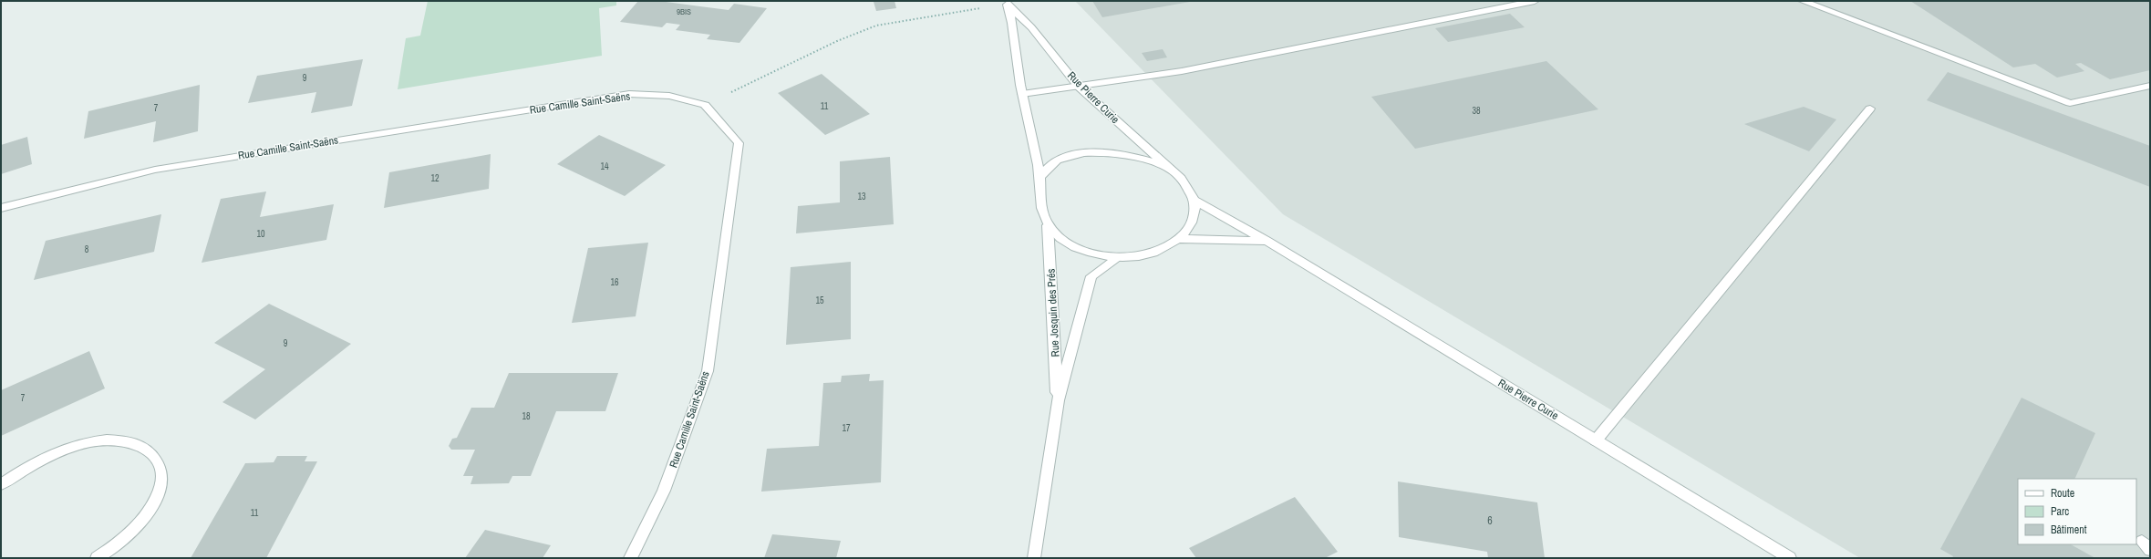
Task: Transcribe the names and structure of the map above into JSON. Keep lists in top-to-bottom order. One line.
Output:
{"streets":{"street":["Rue Pierre Curie","Rue Camille Saint-Saëns","Rue Josquin des Prés"]},"house_numbers":["9BIS","9","11","7","38","14","12","13","10","8","16","15","9","7","18","17","11","6"],"legend":["Route","Parc","Bâtiment"]}
